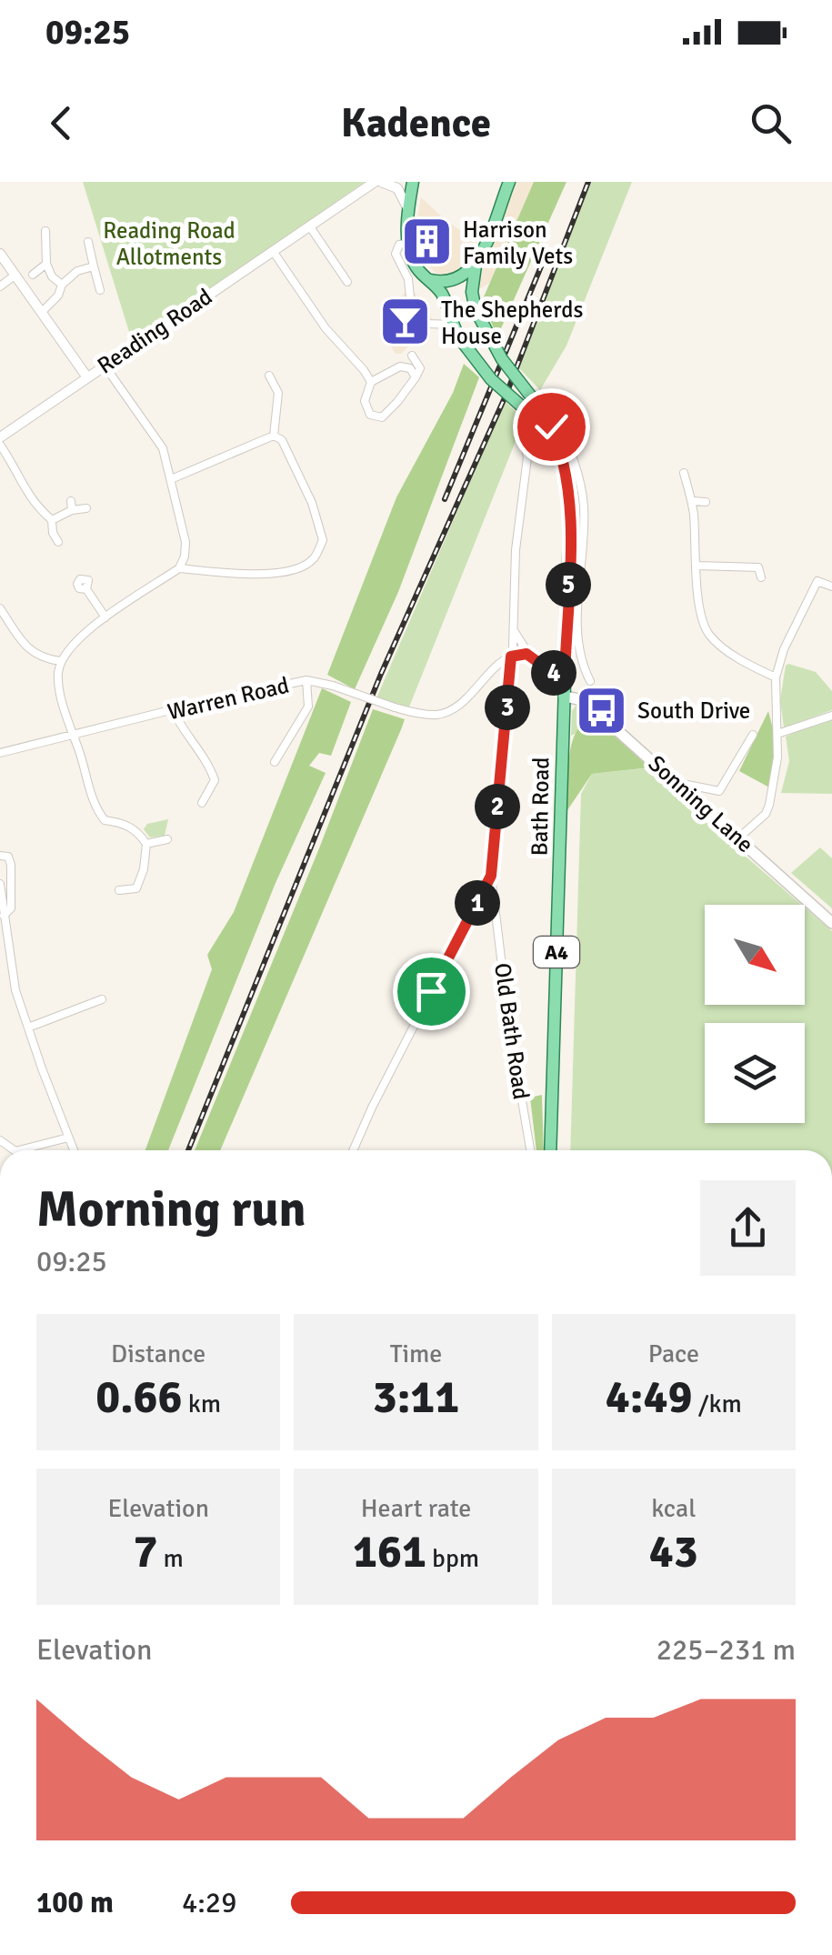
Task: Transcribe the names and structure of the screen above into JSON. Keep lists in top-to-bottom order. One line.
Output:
{"streets":{"main road":["Sonning Lane","Bath Road","A4"],"street":["Reading Road","Warren Road","Old Bath Road"]},"crossings":[["Reading Road","A4"],["Warren Road","Old Bath Road"],["Sonning Lane","Bath Road"],["Bath Road","A4"]],"parks":["Reading Road Allotments"],"places":{"building":["Harrison Family Vets"],"bar":["The Shepherds House"],"bus stop":["South Drive"]},"north":"bottom right","page":{"status":"09:25","header":"Kadence","pins":["5","4","3","2","1"],"heading":["Morning run","09:25"],"stats":[["Distance","0.66 km"],["Time","3:11"],["Pace","4:49 /km"],["Elevation","7 m"],["Heart rate","161 bpm"],["kcal","43"]],"chart":["Elevation","225–231 m"],"list":[{"name":"100 m","note":"4:29"}]}}
